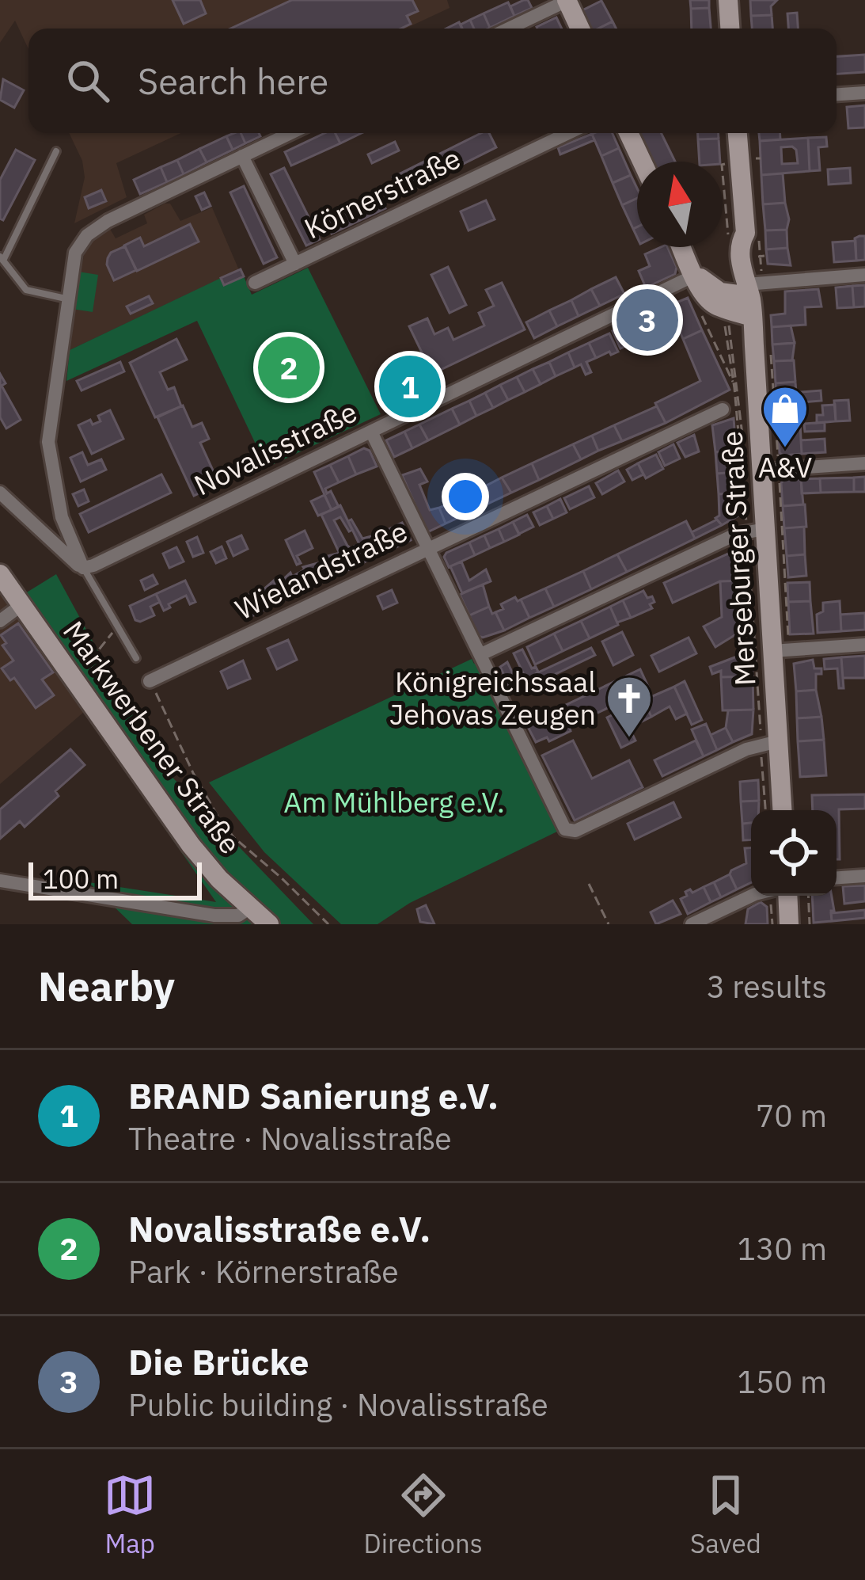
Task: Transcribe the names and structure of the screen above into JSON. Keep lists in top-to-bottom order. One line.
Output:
{"streets":{"main road":["Merseburger Straße","Markwerbener Straße"],"street":["Körnerstraße","Novalisstraße","Wielandstraße"]},"parks":["Am Mühlberg e.V."],"places":{"shop":["A&V"],"church":["Königreichssaal Jehovas Zeugen"]},"scale_bar":"100 m","north":"top","page":{"search":"Search here","pins":["3","2","1"],"scale":"100 m","heading":["Nearby","3 results"],"list":[{"mark":"1","name":"BRAND Sanierung e.V.","note":"Theatre · Novalisstraße","value":"70 m"},{"mark":"2","name":"Novalisstraße e.V.","note":"Park · Körnerstraße","value":"130 m"},{"mark":"3","name":"Die Brücke","note":"Public building · Novalisstraße","value":"150 m"}],"nav":["Map","Directions","Saved"]}}
